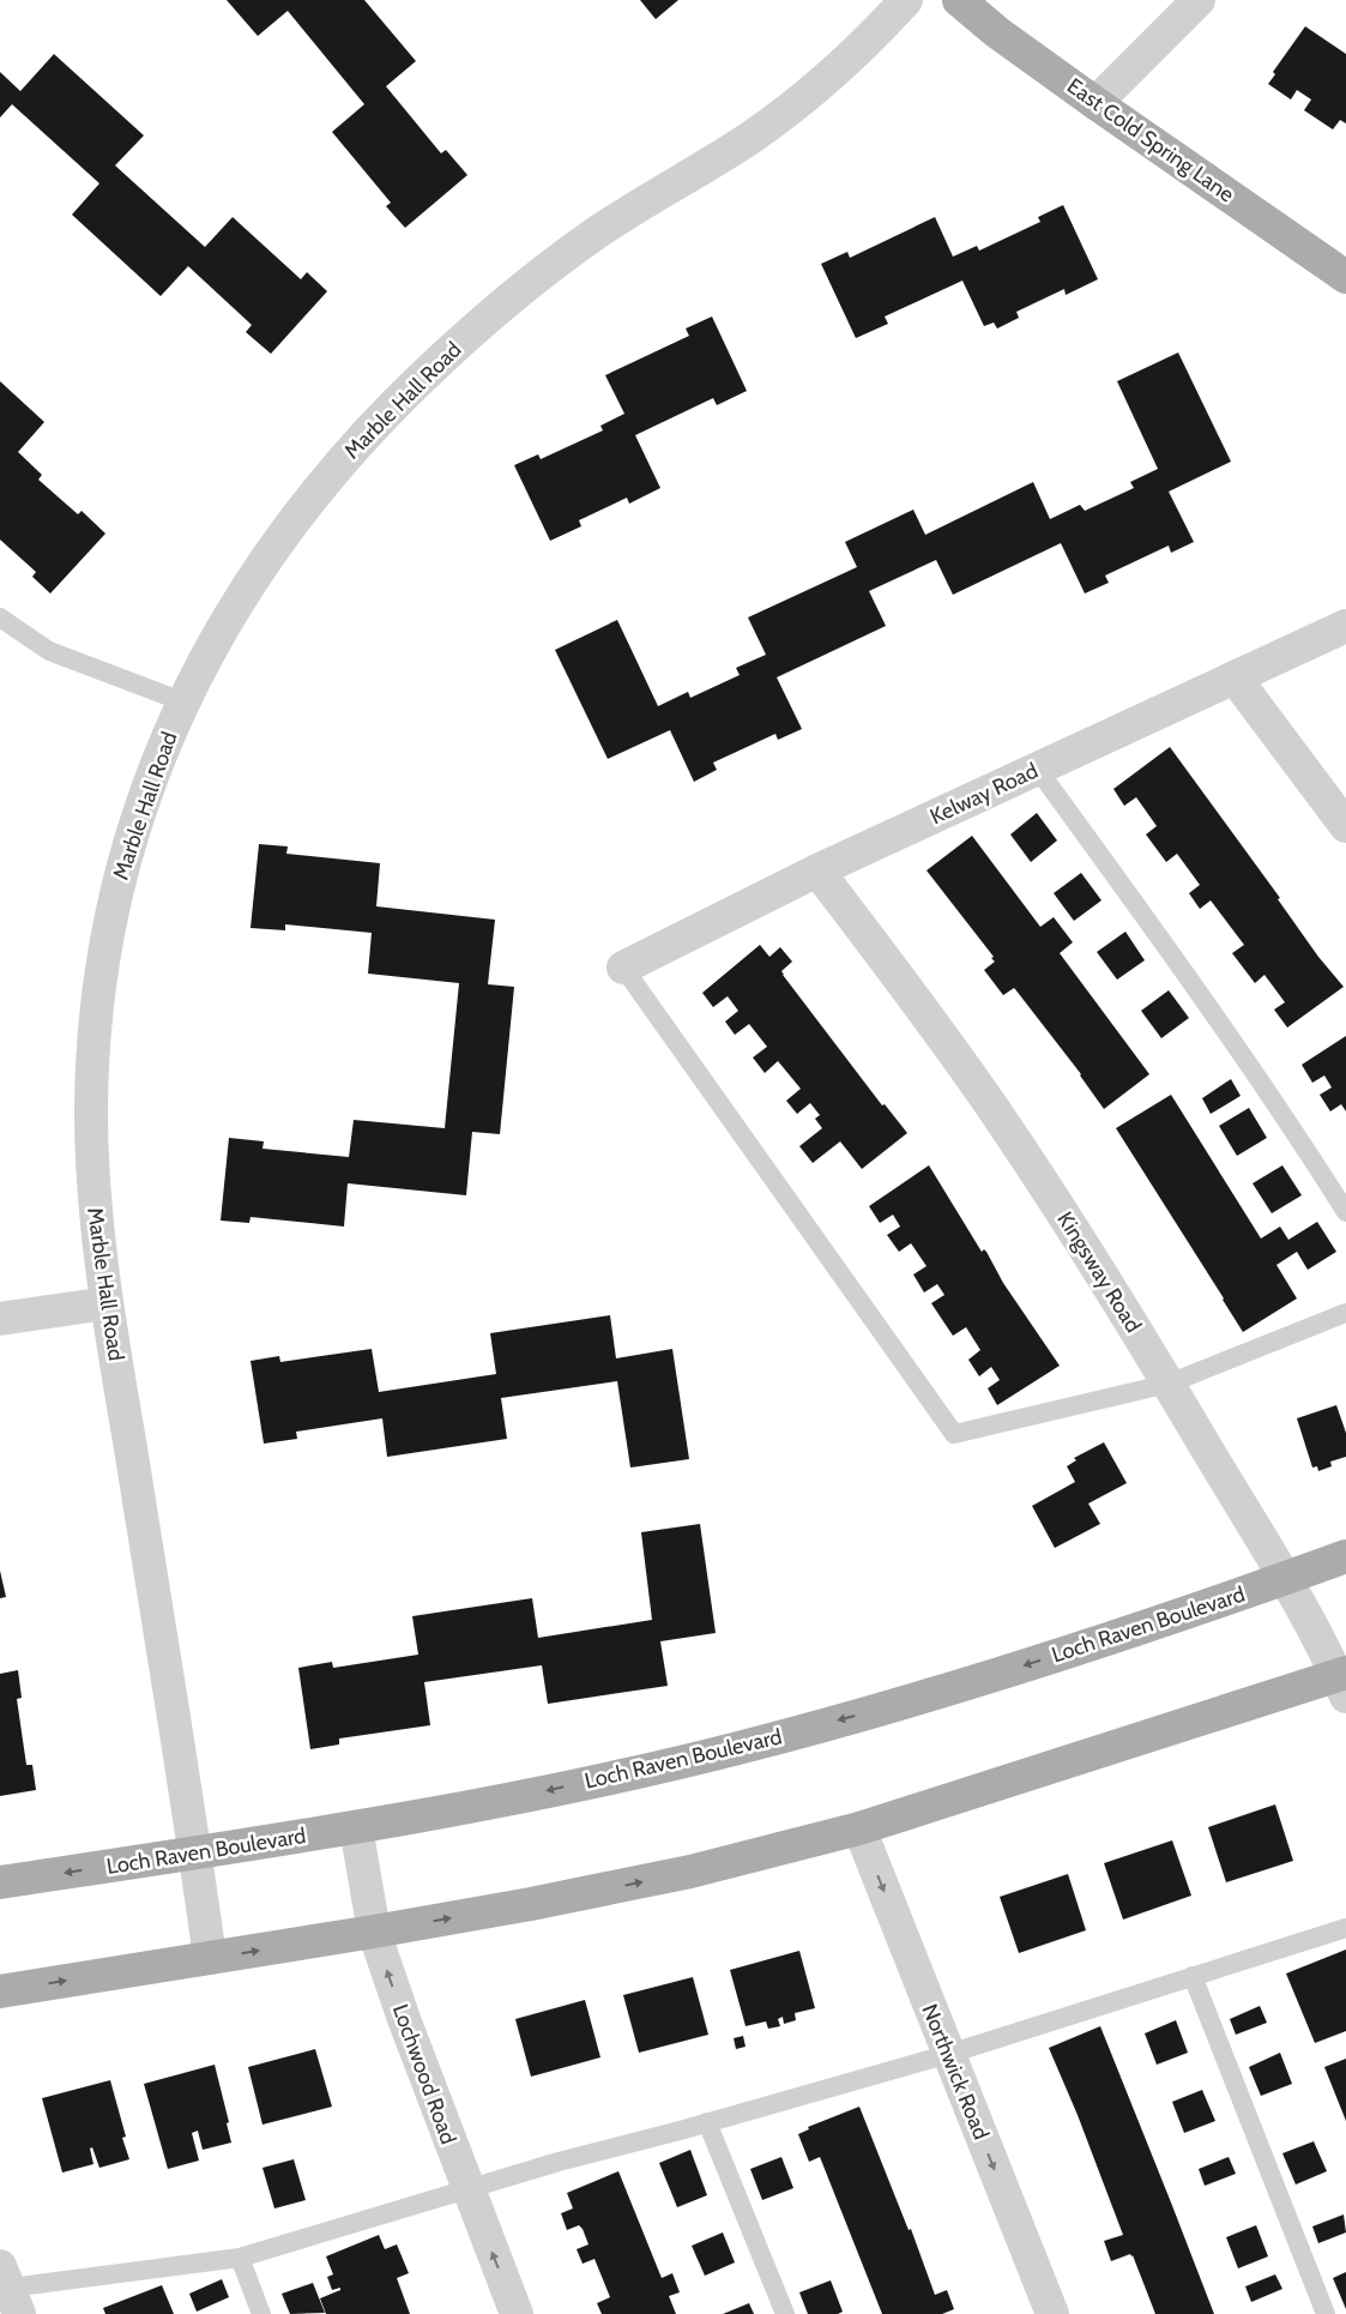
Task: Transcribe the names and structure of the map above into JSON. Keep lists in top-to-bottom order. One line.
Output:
{"streets":{"main road":["East Cold Spring Lane","Loch Raven Boulevard"],"street":["Marble Hall Road","Kelway Road","Kingsway Road","Northwick Road","Lochwood Road"]},"crossings":[["Marble Hall Road","Loch Raven Boulevard"],["Kelway Road","Kingsway Road"],["Kingsway Road","Loch Raven Boulevard"],["Loch Raven Boulevard","Lochwood Road"]],"one_way":["Northwick Road","Lochwood Road"]}
